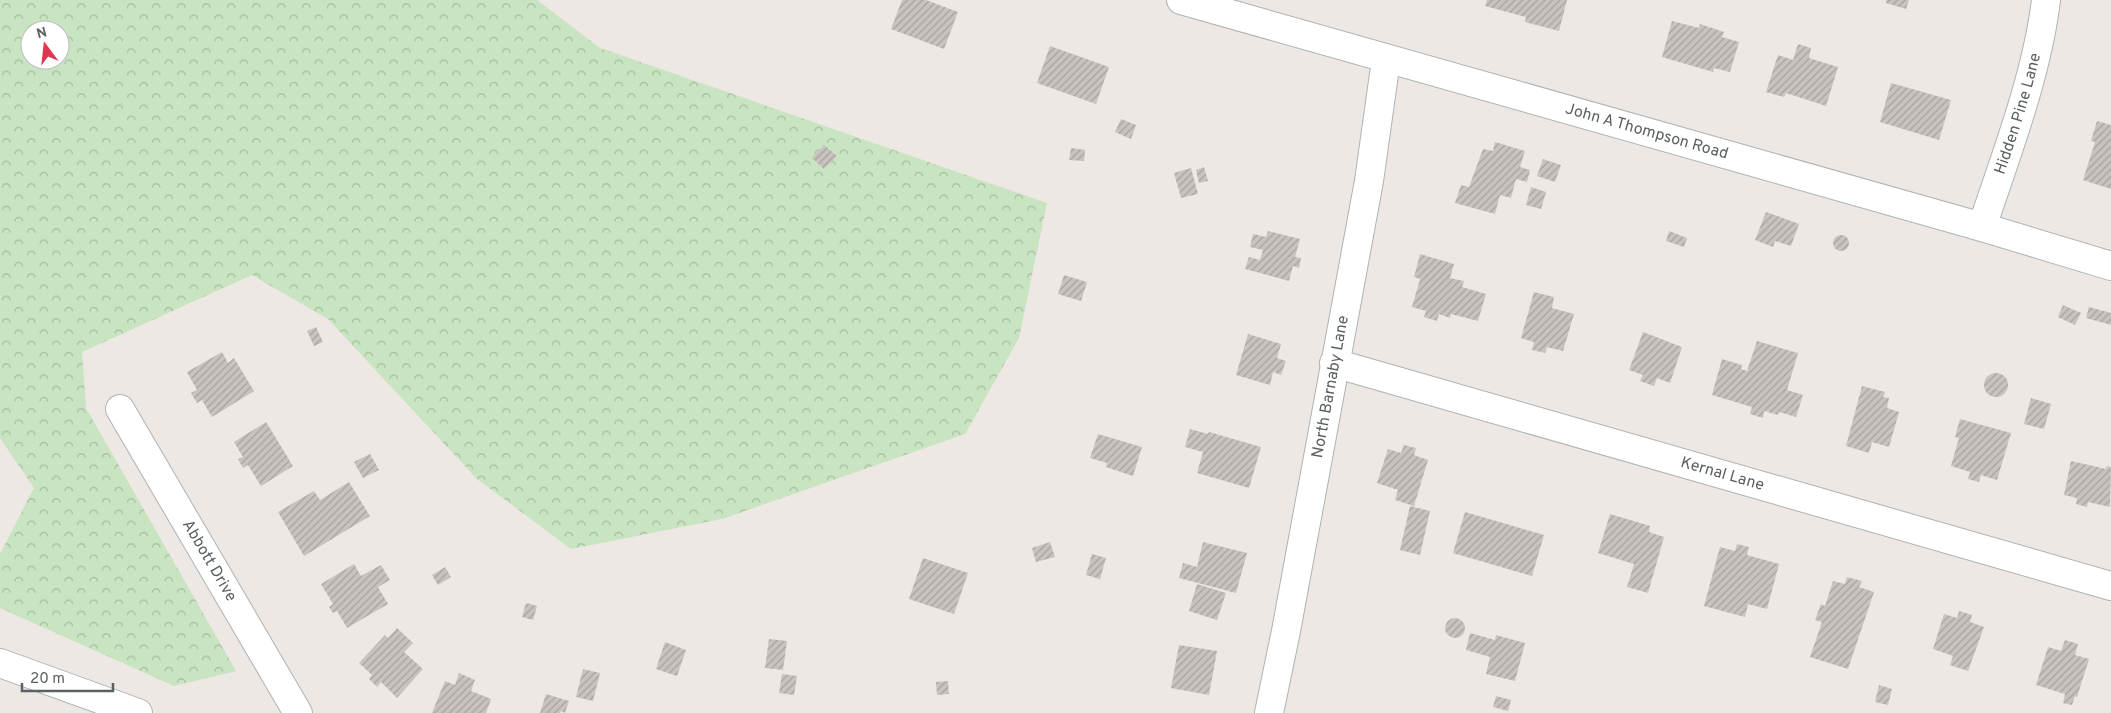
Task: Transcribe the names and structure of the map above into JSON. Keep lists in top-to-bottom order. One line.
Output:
{"streets":{"street":["Hidden Pine Lane","John A Thompson Road","North Barnaby Lane","Kernal Lane","Abbott Drive"]},"crossings":[["Hidden Pine Lane","John A Thompson Road"],["John A Thompson Road","North Barnaby Lane"],["North Barnaby Lane","Kernal Lane"]],"scale_bar":"20 m","north":"top"}
